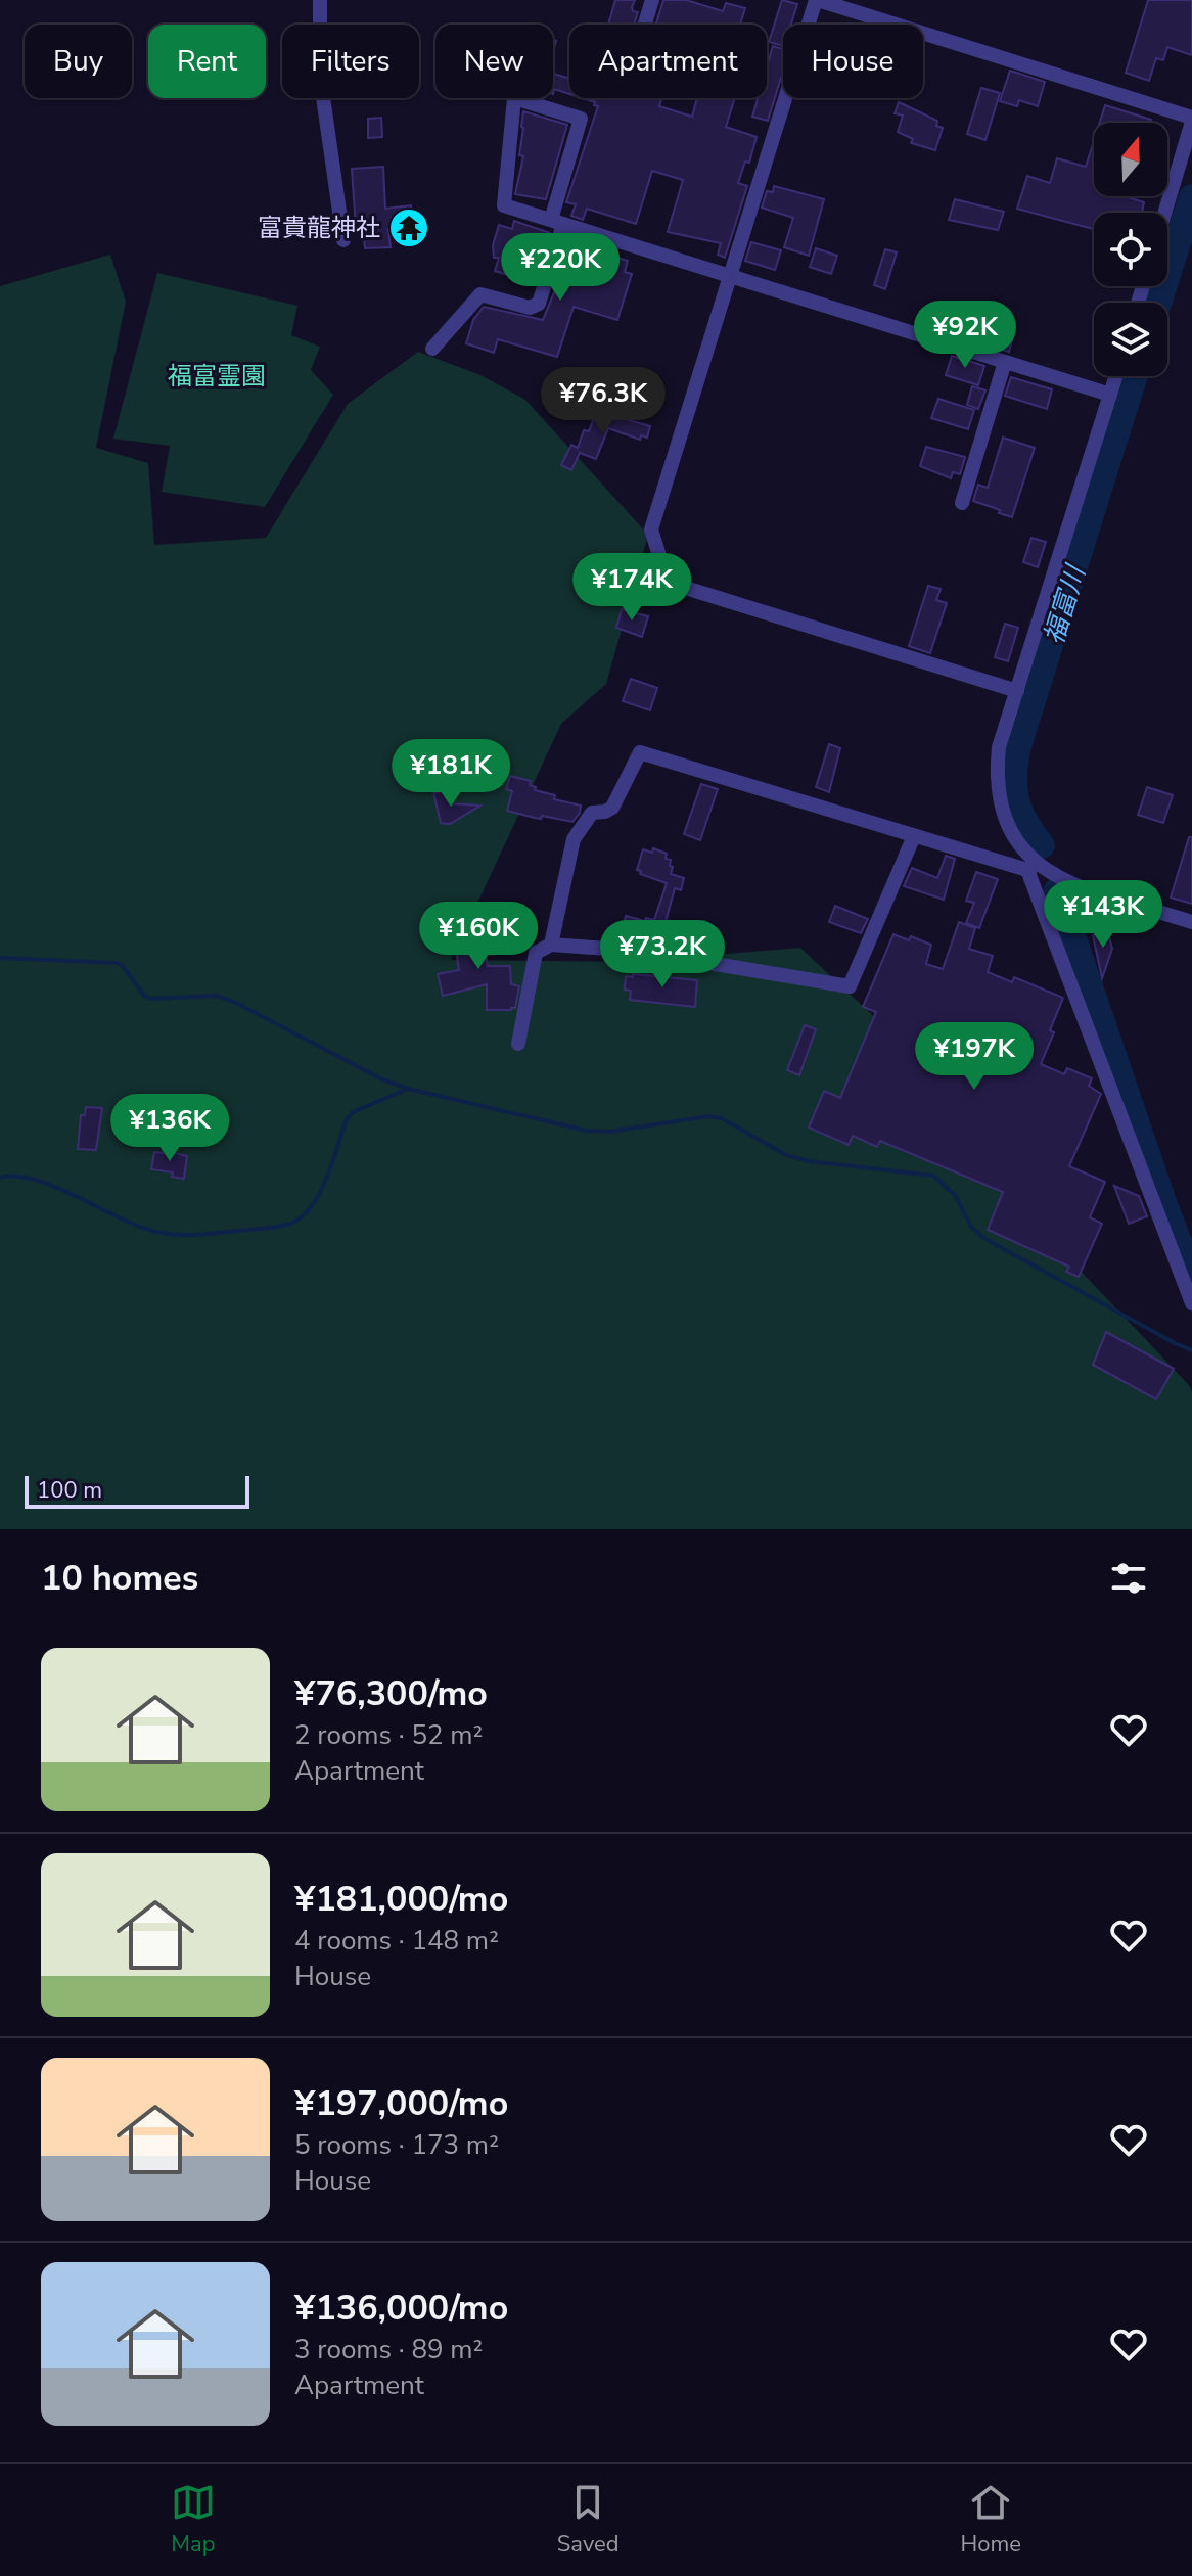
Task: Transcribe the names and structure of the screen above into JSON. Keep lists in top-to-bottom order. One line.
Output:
{"water":["福富川"],"parks":["福富霊園"],"places":{"temple":["富貴龍神社"]},"scale_bar":"100 m","north":"top","page":{"chip":["Buy","Rent","Filters","New","Apartment","House"],"price":["¥220K","¥92K","¥76.3K","¥174K","¥181K","¥143K","¥160K","¥73.2K","¥197K","¥136K"],"scale":"100 m","heading":"10 homes","list":[{"name":"¥76,300/mo","note":"2 rooms · 52 m² · Apartment"},{"name":"¥181,000/mo","note":"4 rooms · 148 m² · House"},{"name":"¥197,000/mo","note":"5 rooms · 173 m² · House"},{"name":"¥136,000/mo","note":"3 rooms · 89 m² · Apartment"}],"tabs":["Map","Saved","Home"]}}
